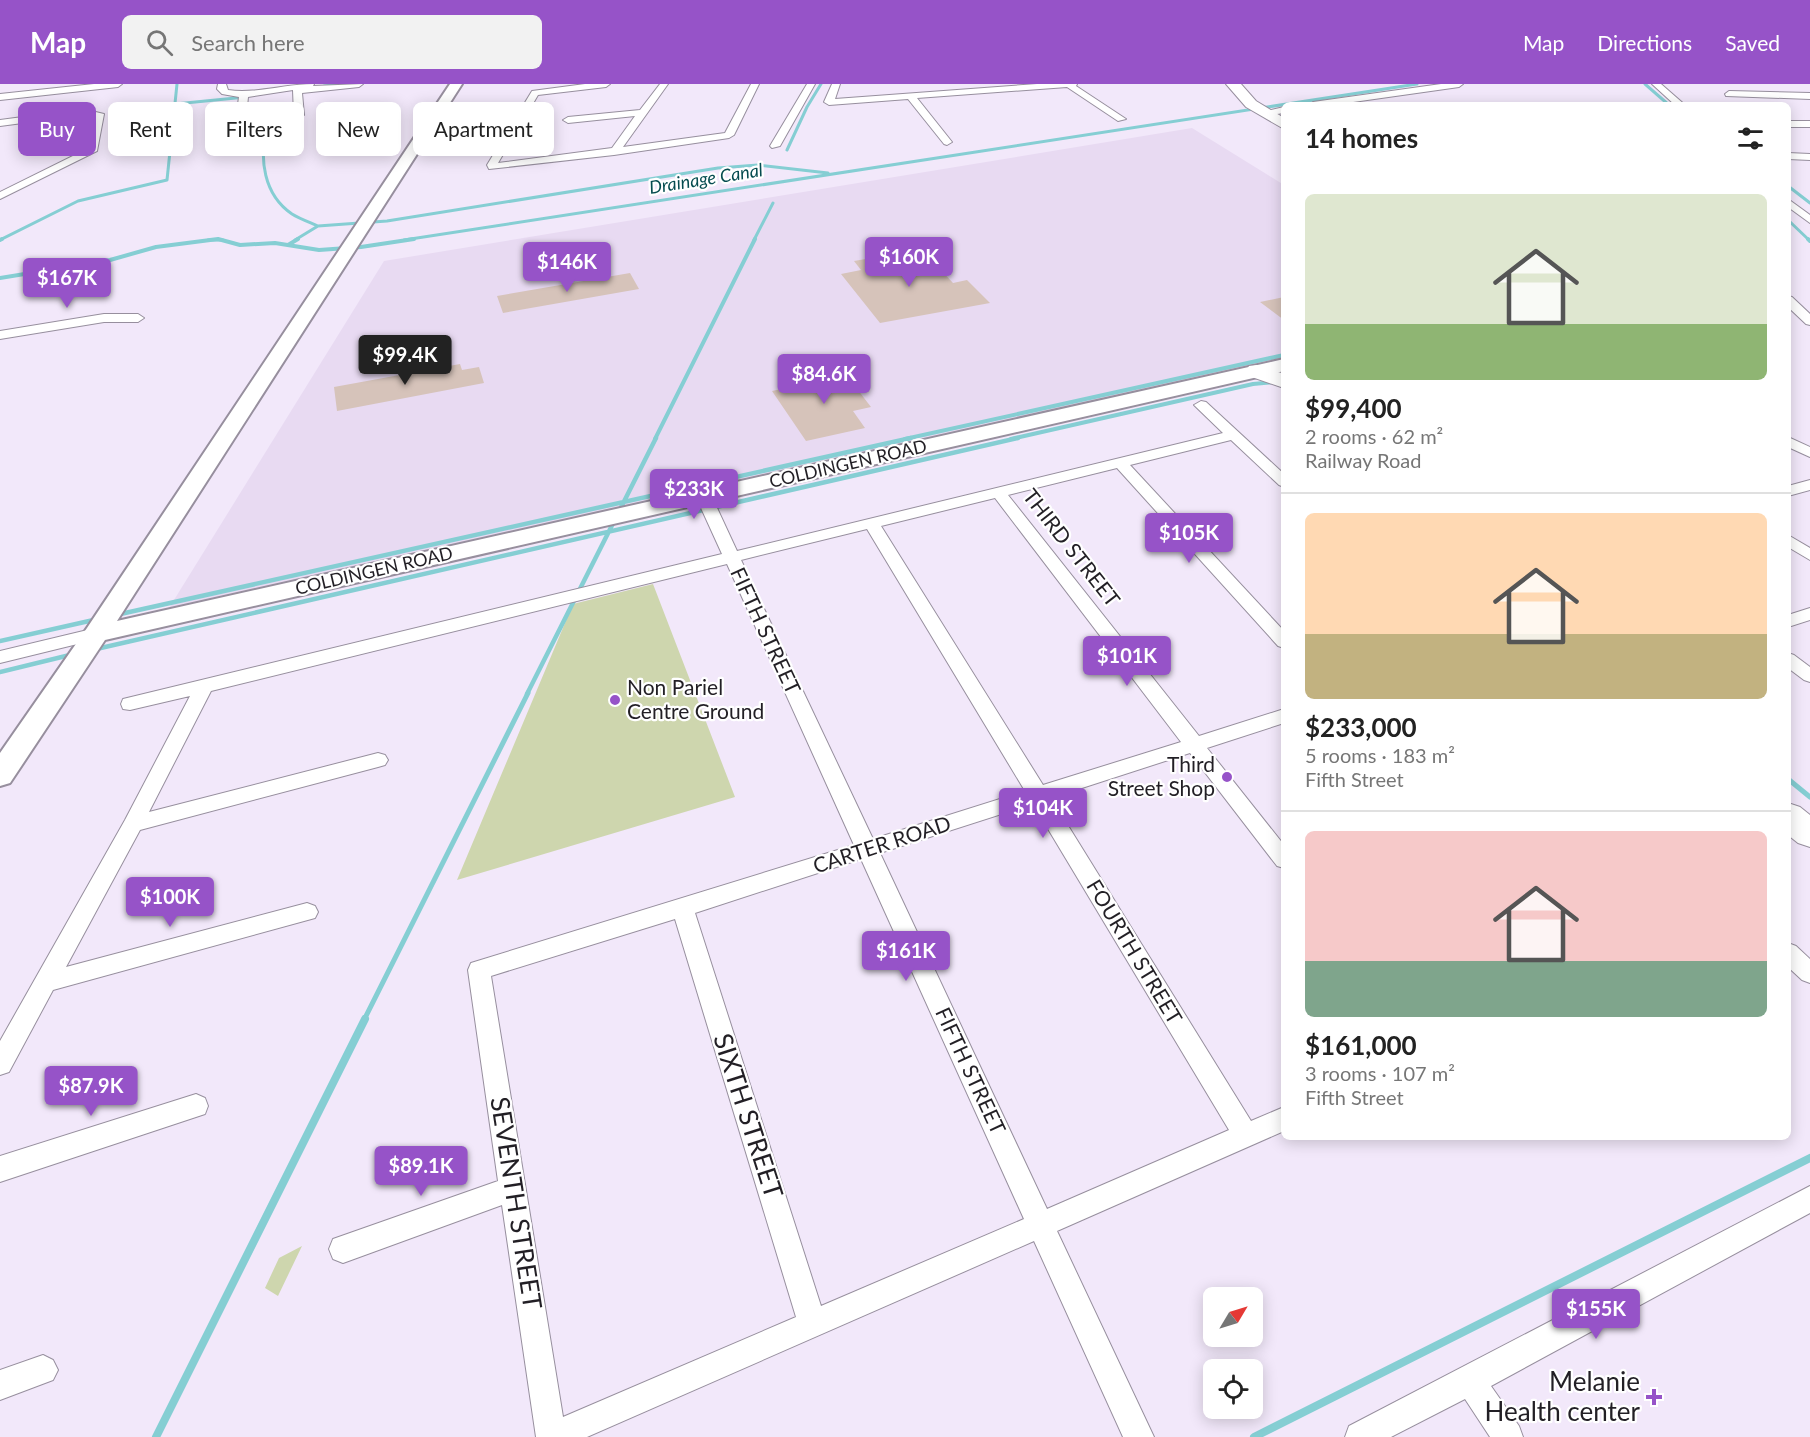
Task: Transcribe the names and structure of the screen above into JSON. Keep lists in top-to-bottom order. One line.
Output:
{"streets":{"main road":["COLDINGEN ROAD"],"street":["THIRD STREET","FIFTH STREET","CARTER ROAD","FOURTH STREET","SIXTH STREET","SEVENTH STREET"]},"crossings":[["COLDINGEN ROAD","FIFTH STREET"],["THIRD STREET","CARTER ROAD"],["FIFTH STREET","CARTER ROAD"],["CARTER ROAD","FOURTH STREET"],["CARTER ROAD","SIXTH STREET"],["CARTER ROAD","SEVENTH STREET"]],"water":["Drainage Canal"],"places":{"other":["Non Pariel Centre Ground","Third Street Shop"],"health":["Melanie Health center"]},"north":"top right","page":{"header":"Map","search":"Search here","nav":["Map","Directions","Saved"],"chip":["Buy","Rent","Filters","New","Apartment"],"heading":"14 homes","list":[{"name":"$99,400","note":"2 rooms · 62 m² · Railway Road"},{"name":"$233,000","note":"5 rooms · 183 m² · Fifth Street"},{"name":"$161,000","note":"3 rooms · 107 m² · Fifth Street"}],"price":["$160K","$146K","$167K","$99.4K","$84.6K","$233K","$105K","$101K","$104K","$100K","$161K","$87.9K","$89.1K","$155K"]}}
